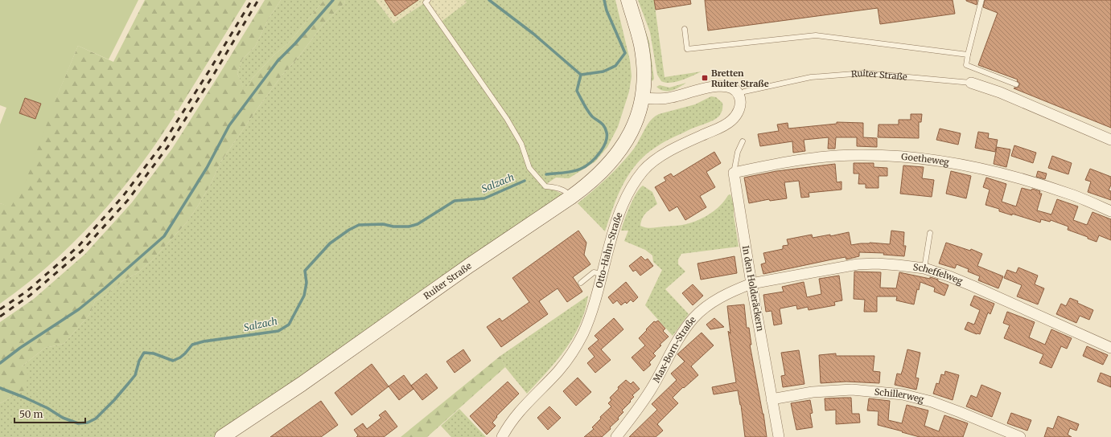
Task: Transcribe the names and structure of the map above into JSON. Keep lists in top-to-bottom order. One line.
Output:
{"streets":{"street":["Ruiter Straße","Goetheweg","Otto-Hahn-Straße","Scheffelweg","In den Holderäckern","Max-Born-Straße","Schillerweg"]},"crossings":[["Ruiter Straße","Otto-Hahn-Straße"],["Goetheweg","In den Holderäckern"],["Scheffelweg","In den Holderäckern"],["Scheffelweg","Max-Born-Straße"],["In den Holderäckern","Max-Born-Straße"],["In den Holderäckern","Schillerweg"]],"water":["Salzach"],"places":{"transit":["Bretten Ruiter Straße"]},"scale_bar":"50 m"}
